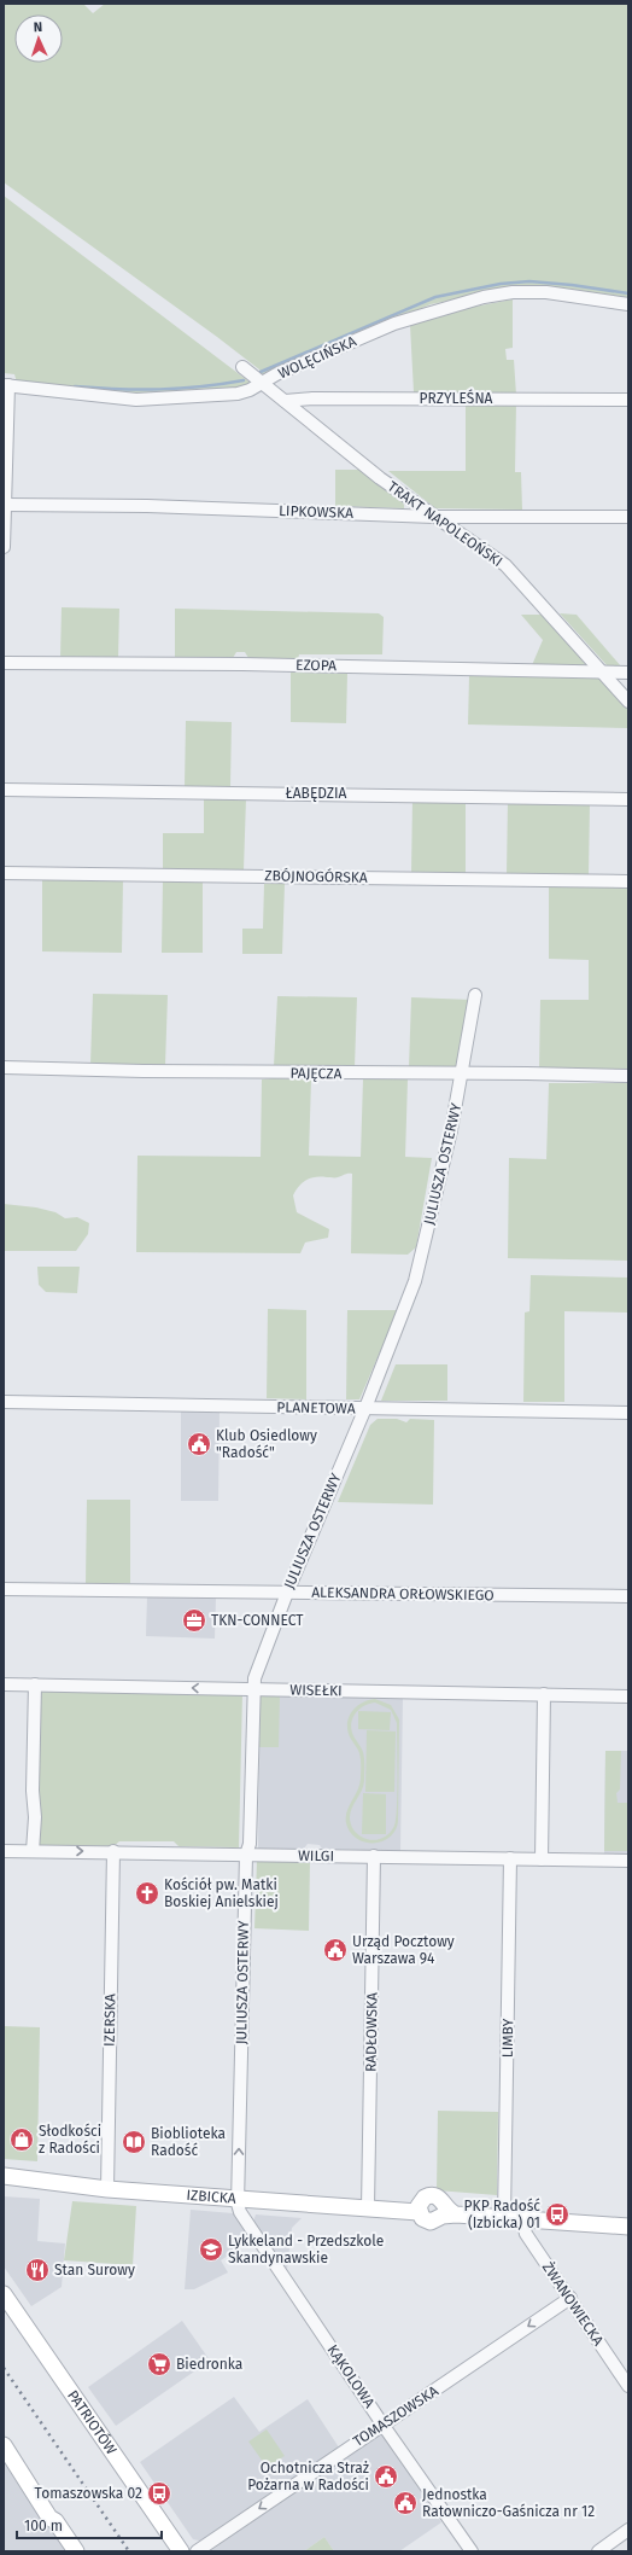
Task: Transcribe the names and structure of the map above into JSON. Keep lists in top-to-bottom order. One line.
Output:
{"streets":{"street":["WOLĘCIŃSKA","PRZYLEŚNA","LIPKOWSKA","TRAKT NAPOLEOŃSKI","EZOPA","ŁABĘDZIA","ZBÓJNOGÓRSKA","PAJĘCZA","JULIUSZA OSTERWY","PLANETOWA","ALEKSANDRA ORŁOWSKIEGO","WISEŁKI","WILGI","IZERSKA","RADŁOWSKA","LIMBY","IZBICKA","ŻWANOWIECKA","KĄKOLOWA","TOMASZOWSKA","PATRIOTÓW"]},"crossings":[["WOLĘCIŃSKA","TRAKT NAPOLEOŃSKI"],["PRZYLEŚNA","TRAKT NAPOLEOŃSKI"],["LIPKOWSKA","TRAKT NAPOLEOŃSKI"],["TRAKT NAPOLEOŃSKI","EZOPA"],["PAJĘCZA","JULIUSZA OSTERWY"],["JULIUSZA OSTERWY","PLANETOWA"],["JULIUSZA OSTERWY","ALEKSANDRA ORŁOWSKIEGO"],["JULIUSZA OSTERWY","WISEŁKI"],["JULIUSZA OSTERWY","WILGI"],["JULIUSZA OSTERWY","IZBICKA"],["JULIUSZA OSTERWY","KĄKOLOWA"],["WILGI","IZERSKA"],["WILGI","RADŁOWSKA"],["WILGI","LIMBY"],["IZERSKA","IZBICKA"],["RADŁOWSKA","IZBICKA"],["IZBICKA","KĄKOLOWA"],["ŻWANOWIECKA","TOMASZOWSKA"],["KĄKOLOWA","TOMASZOWSKA"]],"one_way":["TOMASZOWSKA"],"places":{"public building":["Klub Osiedlowy \"Radość\"","Urząd Pocztowy Warszawa 94","Ochotnicza Straż Pożarna w Radości","Jednostka Ratowniczo-Gaśnicza nr 12"],"office":["TKN-CONNECT"],"church":["Kościół pw. Matki Boskiej Anielskiej"],"shop":["Słodkości z Radości"],"library":["Bioblioteka Radość"],"bus stop":["PKP Radość (Izbicka) 01","Tomaszowska 02"],"school or university":["Lykkeland - Przedszkole Skandynawskie"],"restaurant":["Stan Surowy"],"supermarket":["Biedronka"]},"scale_bar":"100 m","north":"top"}
